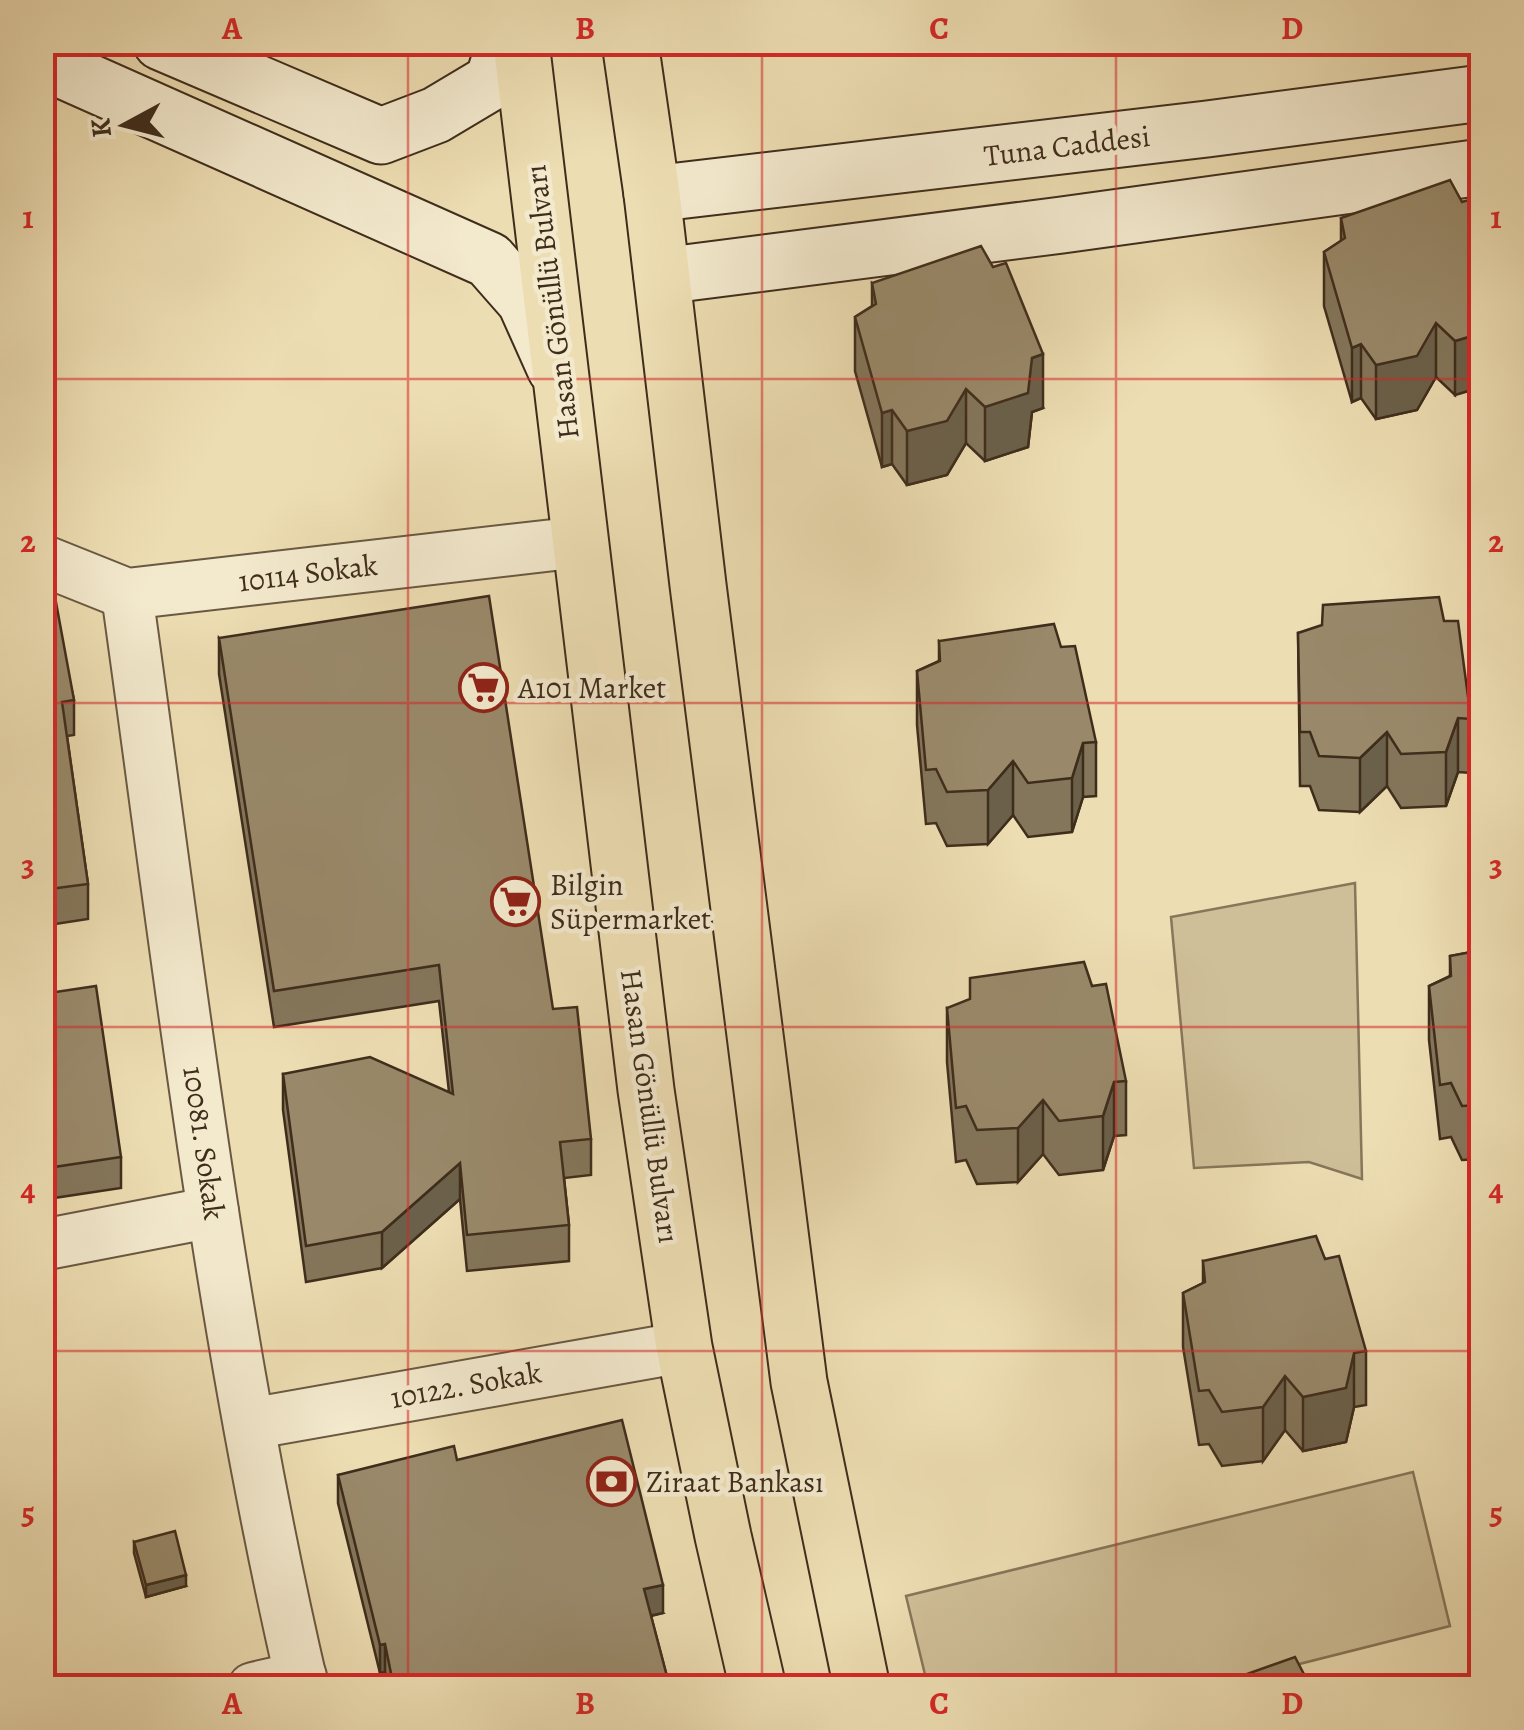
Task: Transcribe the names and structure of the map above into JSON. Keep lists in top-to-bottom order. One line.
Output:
{"streets":{"main road":["Hasan Gönüllü Bulvarı"],"street":["Tuna Caddesi","10114 Sokak","10081. Sokak","10122. Sokak"]},"crossings":[["Hasan Gönüllü Bulvarı","10114 Sokak"],["Hasan Gönüllü Bulvarı","10122. Sokak"],["10114 Sokak","10081. Sokak"],["10081. Sokak","10122. Sokak"]],"places":{"supermarket":["A101 Market","Bilgin Süpermarket"],"bank":["Ziraat Bankası"]},"north":"left","grid":{"columns":["A","B","C","D"],"rows":["1","2","3","4","5"]}}
